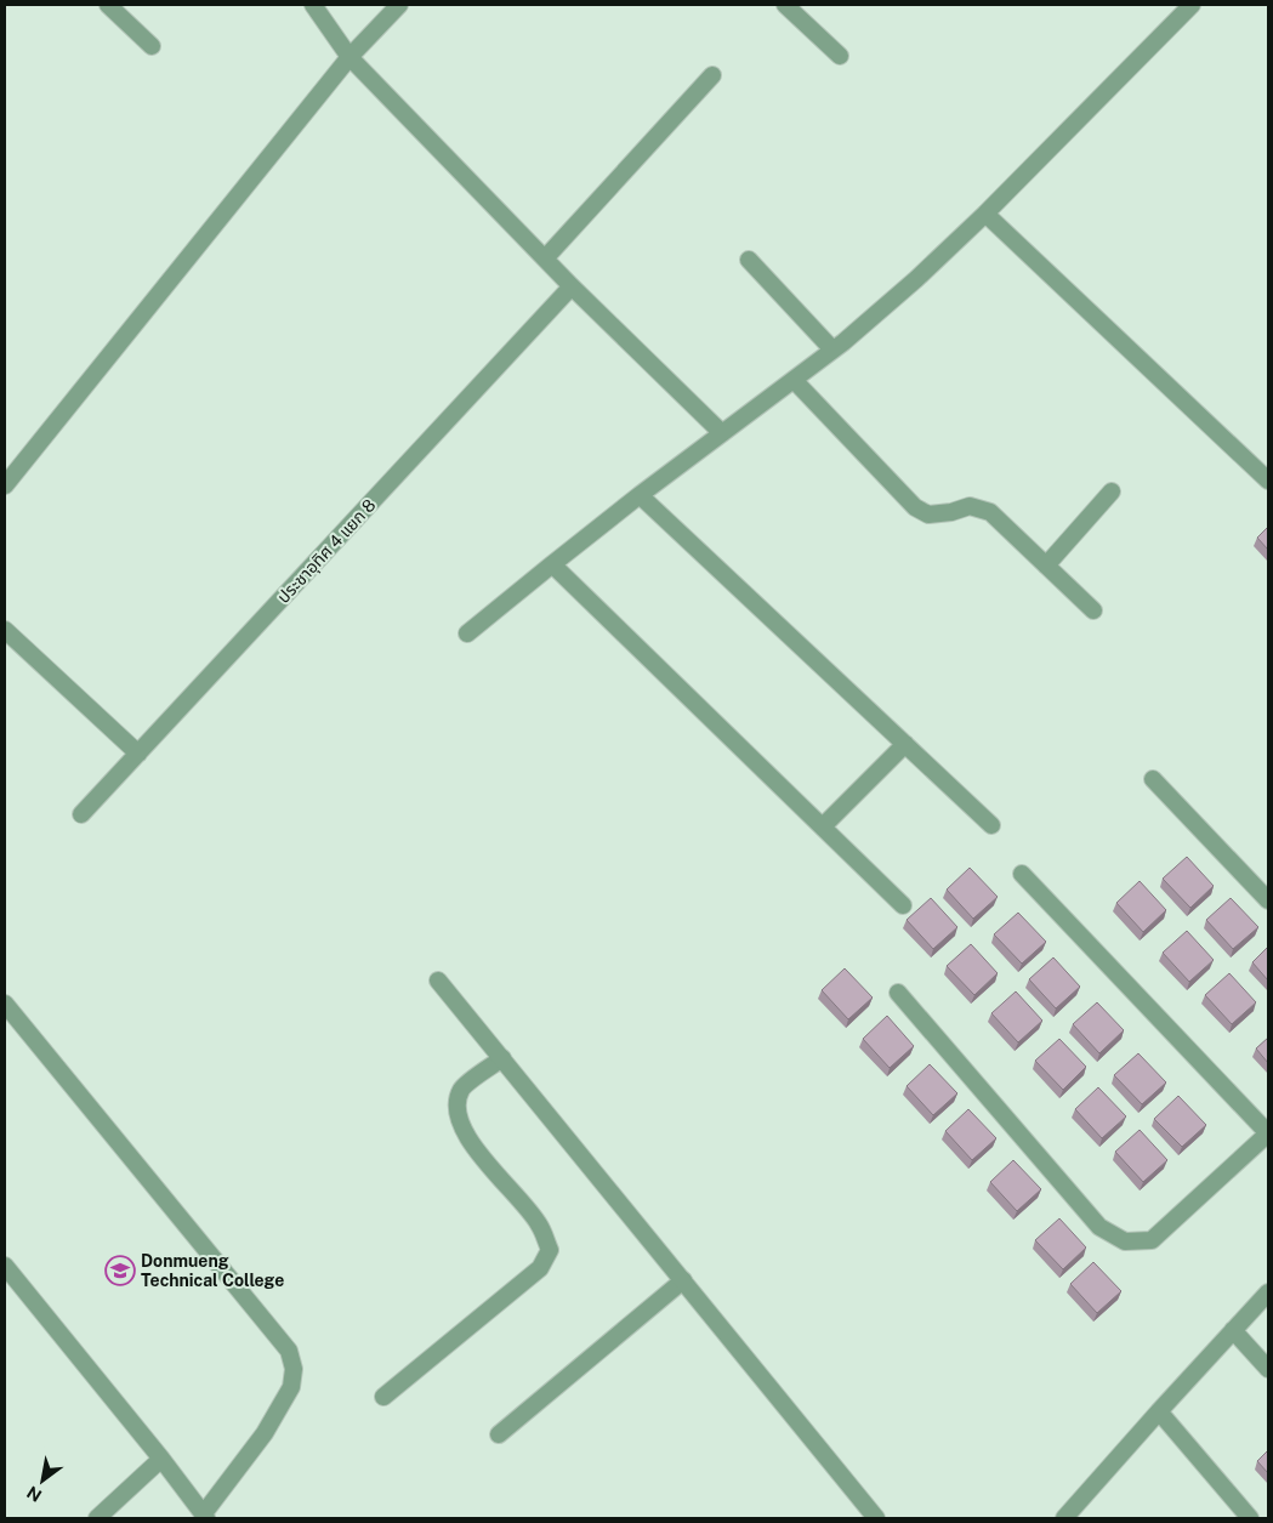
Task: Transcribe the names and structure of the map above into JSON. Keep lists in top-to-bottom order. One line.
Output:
{"streets":{"street":["ประชาอุทิศ 4 แยก 8"]},"places":{"school or university":["Donmueng Technical College"]},"north":"bottom left"}
